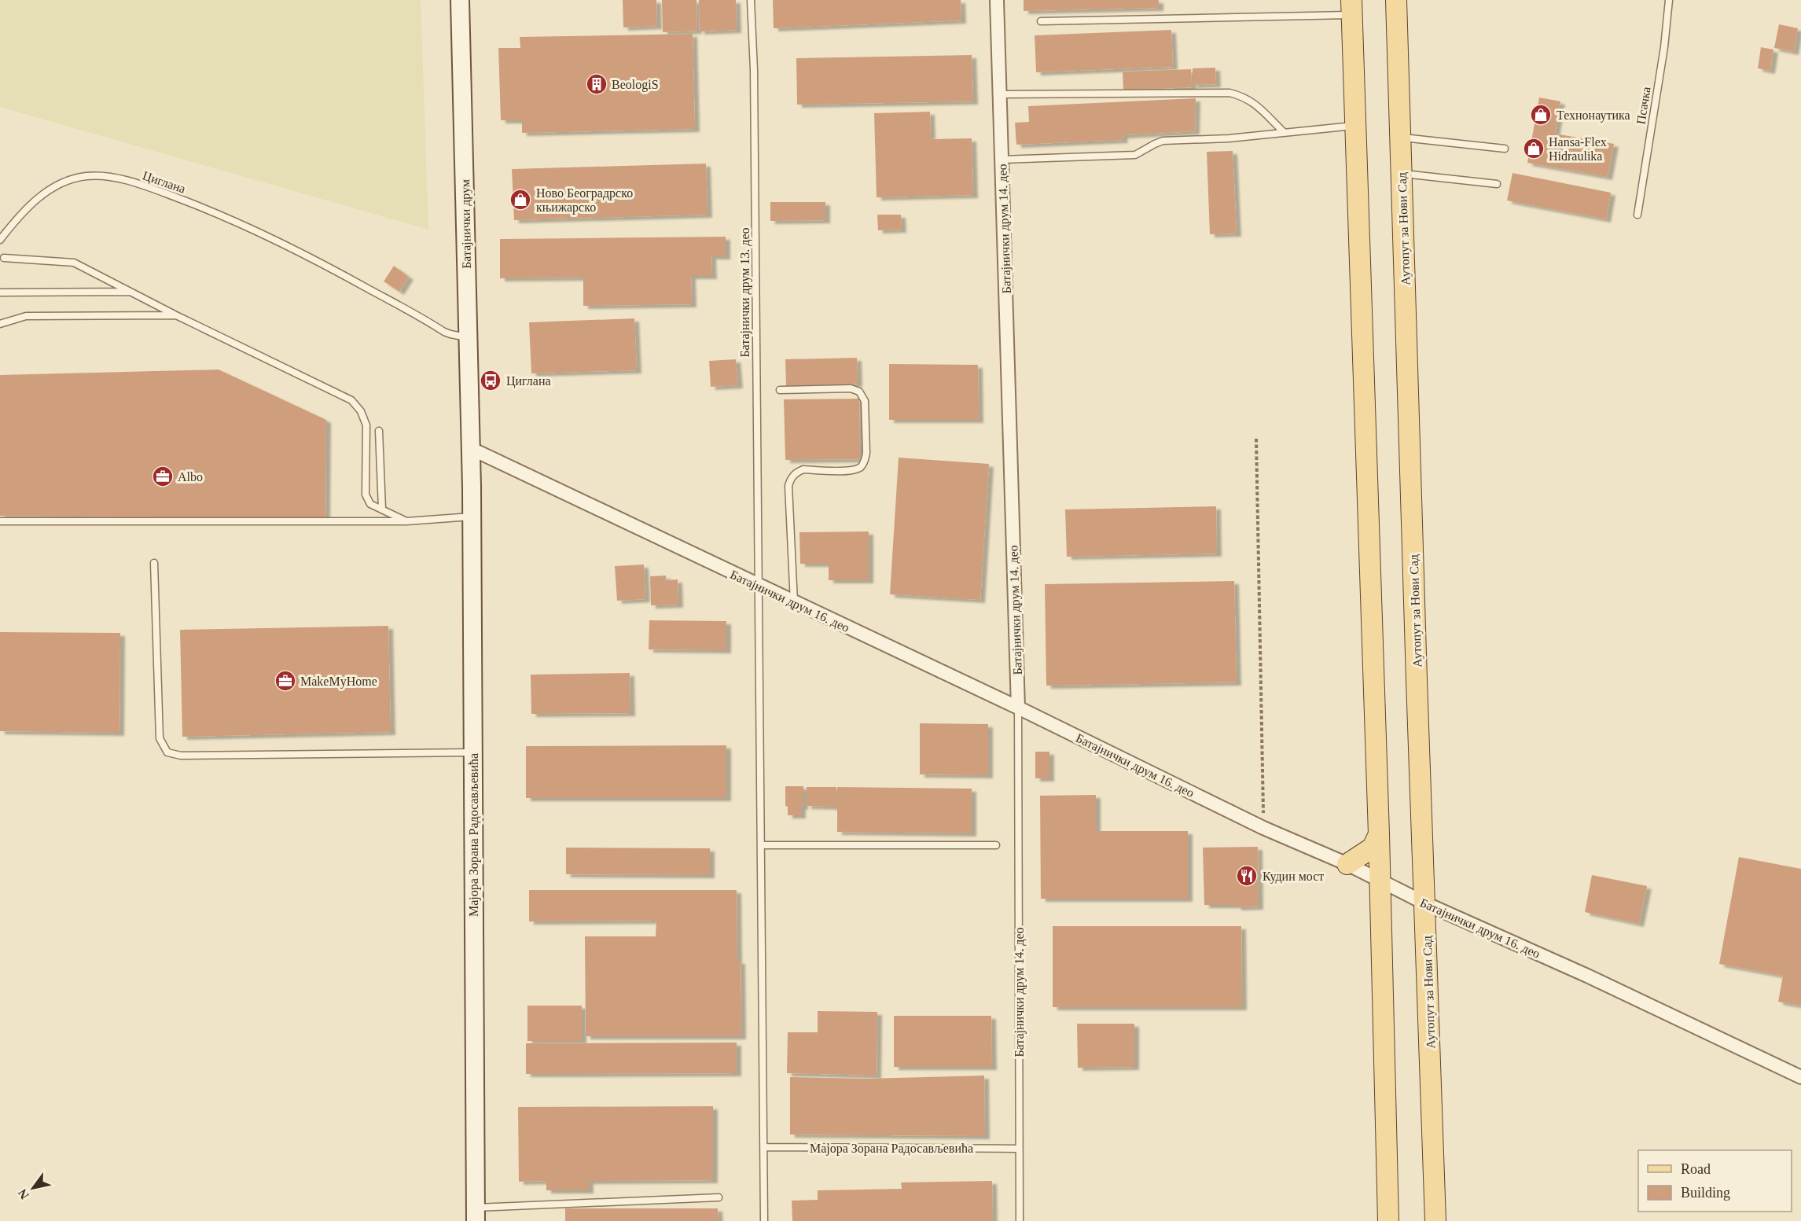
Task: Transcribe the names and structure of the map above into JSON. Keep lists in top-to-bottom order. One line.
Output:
{"streets":{"main road":["Батајнички друм","Аутопут за Нови Сад","Мајора Зорана Радосављевића"],"street":["Батајнички друм 14. део","Батајнички друм 16. део"],"lane":["Псачка","Циглана","Батајнички друм 13. део"]},"crossings":[["Циглана","Батајнички друм"],["Батајнички друм","Батајнички друм 16. део"],["Батајнички друм","Мајора Зорана Радосављевића"],["Батајнички друм 14. део","Батајнички друм 16. део"],["Батајнички друм 14. део","Мајора Зорана Радосављевића"],["Аутопут за Нови Сад","Батајнички друм 16. део"],["Батајнички друм 13. део","Батајнички друм 16. део"],["Батајнички друм 16. део","Мајора Зорана Радосављевића"]],"places":{"building":["BeologiS"],"shop":["Технонаутика","Hansa-Flex Hidraulika","Ново Београдрско књижарско"],"bus stop":["Циглана"],"office":["Albo","MakeMyHome"],"restaurant":["Кудин мост"]},"legend":["Road","Building"],"north":"bottom left"}
